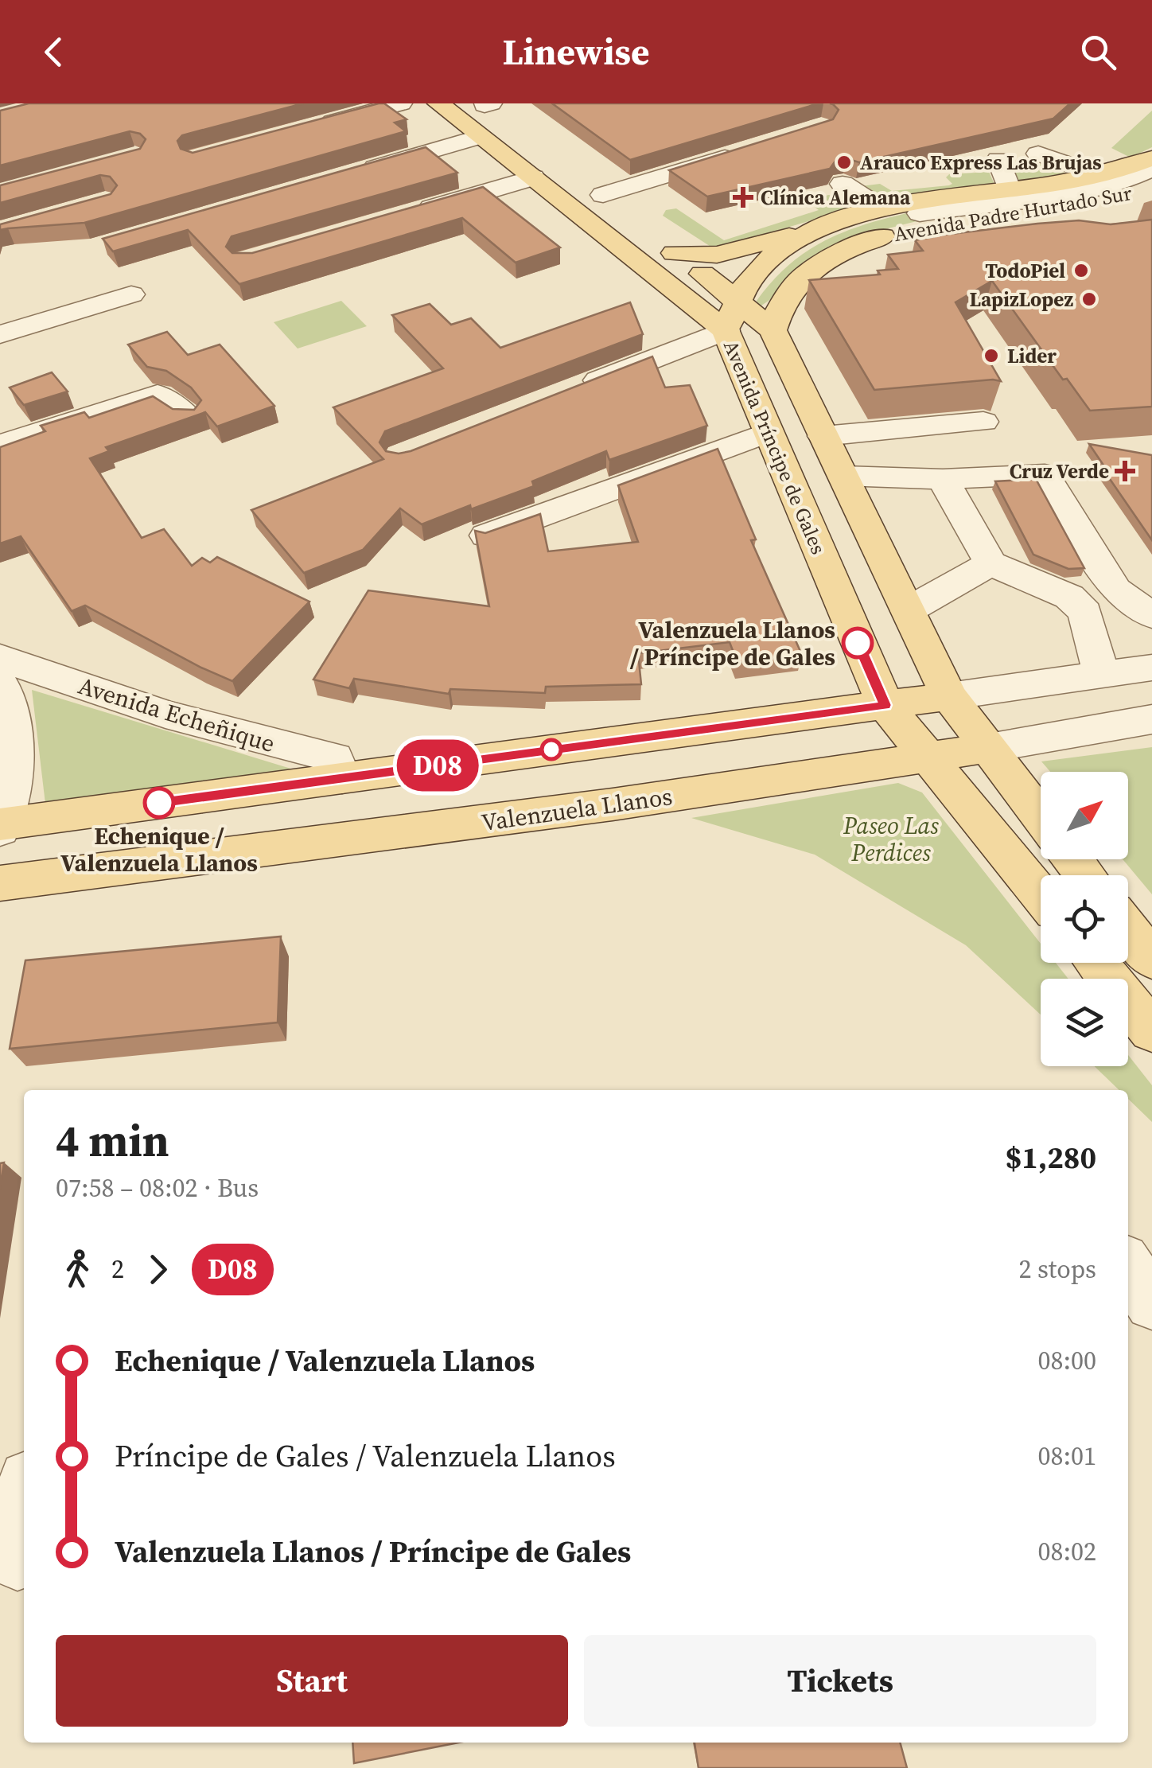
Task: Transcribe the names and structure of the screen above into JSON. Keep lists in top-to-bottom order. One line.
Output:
{"streets":{"main road":["Avenida Padre Hurtado Sur","Avenida Príncipe de Gales","Valenzuela Llanos"],"street":["Avenida Echeñique"]},"crossings":[["Avenida Padre Hurtado Sur","Avenida Príncipe de Gales"],["Avenida Príncipe de Gales","Valenzuela Llanos"]],"parks":["Paseo Las Perdices"],"places":{"other":["Arauco Express Las Brujas","TodoPiel","LapizLopez","Lider","Valenzuela Llanos / Príncipe de Gales","Echenique / Valenzuela Llanos"],"health":["Clínica Alemana","Cruz Verde"]},"lines":["bus line D08"],"north":"top right","page":{"header":"Linewise","on_map":"D08","heading":["4 min","07:58 – 08:02 · Bus","$1,280"],"legs":["2","D08","2 stops"],"list":[{"name":"Echenique / Valenzuela Llanos","value":"08:00"},{"name":"Príncipe de Gales / Valenzuela Llanos","value":"08:01"},{"name":"Valenzuela Llanos / Príncipe de Gales","value":"08:02"}],"buttons":["Start","Tickets"]}}
